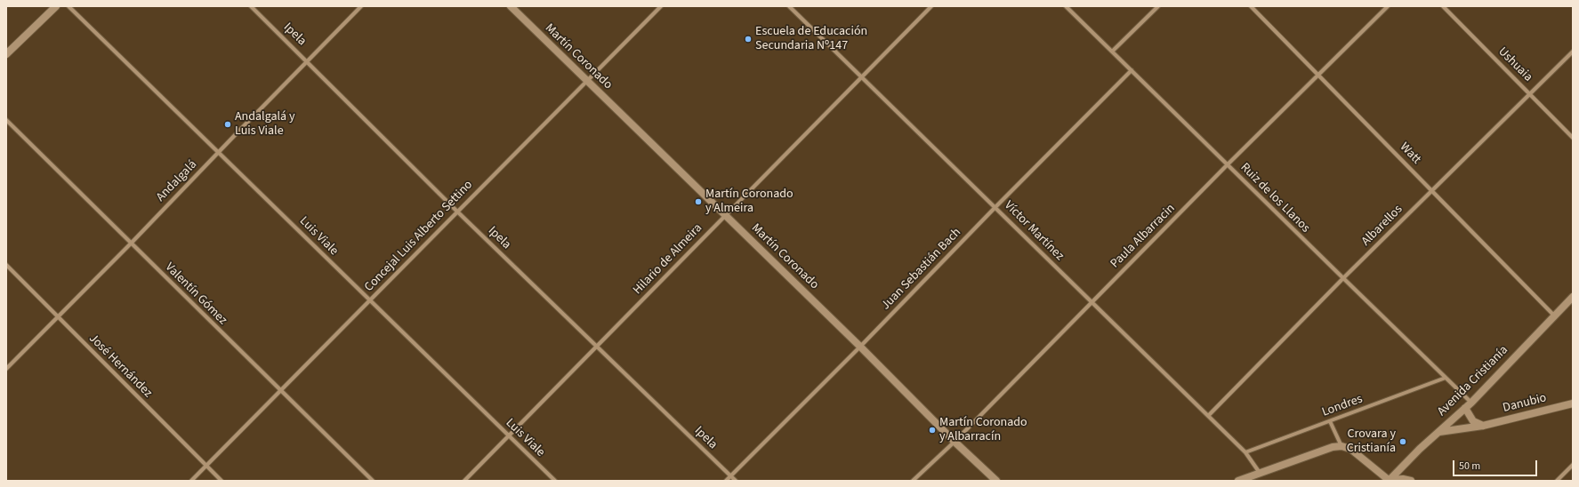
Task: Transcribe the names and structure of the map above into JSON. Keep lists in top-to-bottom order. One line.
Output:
{"streets":{"street":["Ipela","Martín Coronado","Ushuaia","Watt","Andalgalá","Ruiz de los Llanos","Albarellos","Víctor Martínez","Luis Viale","Concejal Luis Alberto Settino","Paula Albarracin","Hilario de Almeira","Juan Sebastián Bach","Valentín Gómez","José Hernández","Avenida Cristianía","Danubio","Londres"]},"crossings":[["Ipela","Andalgalá"],["Ipela","Concejal Luis Alberto Settino"],["Ipela","Hilario de Almeira"],["Ipela","Juan Sebastián Bach"],["Martín Coronado","Concejal Luis Alberto Settino"],["Martín Coronado","Paula Albarracin"],["Martín Coronado","Hilario de Almeira"],["Martín Coronado","Juan Sebastián Bach"],["Ushuaia","Albarellos"],["Watt","Albarellos"],["Watt","Paula Albarracin"],["Watt","Avenida Cristianía"],["Andalgalá","Luis Viale"],["Andalgalá","Valentín Gómez"],["Andalgalá","José Hernández"],["Ruiz de los Llanos","Albarellos"],["Ruiz de los Llanos","Paula Albarracin"],["Ruiz de los Llanos","Juan Sebastián Bach"],["Ruiz de los Llanos","Avenida Cristianía"],["Ruiz de los Llanos","Londres"],["Albarellos","Víctor Martínez"],["Víctor Martínez","Paula Albarracin"],["Víctor Martínez","Hilario de Almeira"],["Víctor Martínez","Juan Sebastián Bach"],["Víctor Martínez","Londres"],["Luis Viale","Concejal Luis Alberto Settino"],["Luis Viale","Hilario de Almeira"],["Concejal Luis Alberto Settino","Valentín Gómez"],["Concejal Luis Alberto Settino","José Hernández"],["Avenida Cristianía","Danubio"]],"places":["Escuela de Educación Secundaria Nº147","Andalgalá y Luis Viale","Martín Coronado y Almeira","Martín Coronado y Albarracín","Crovara y Cristianía"],"scale_bar":"50 m"}
